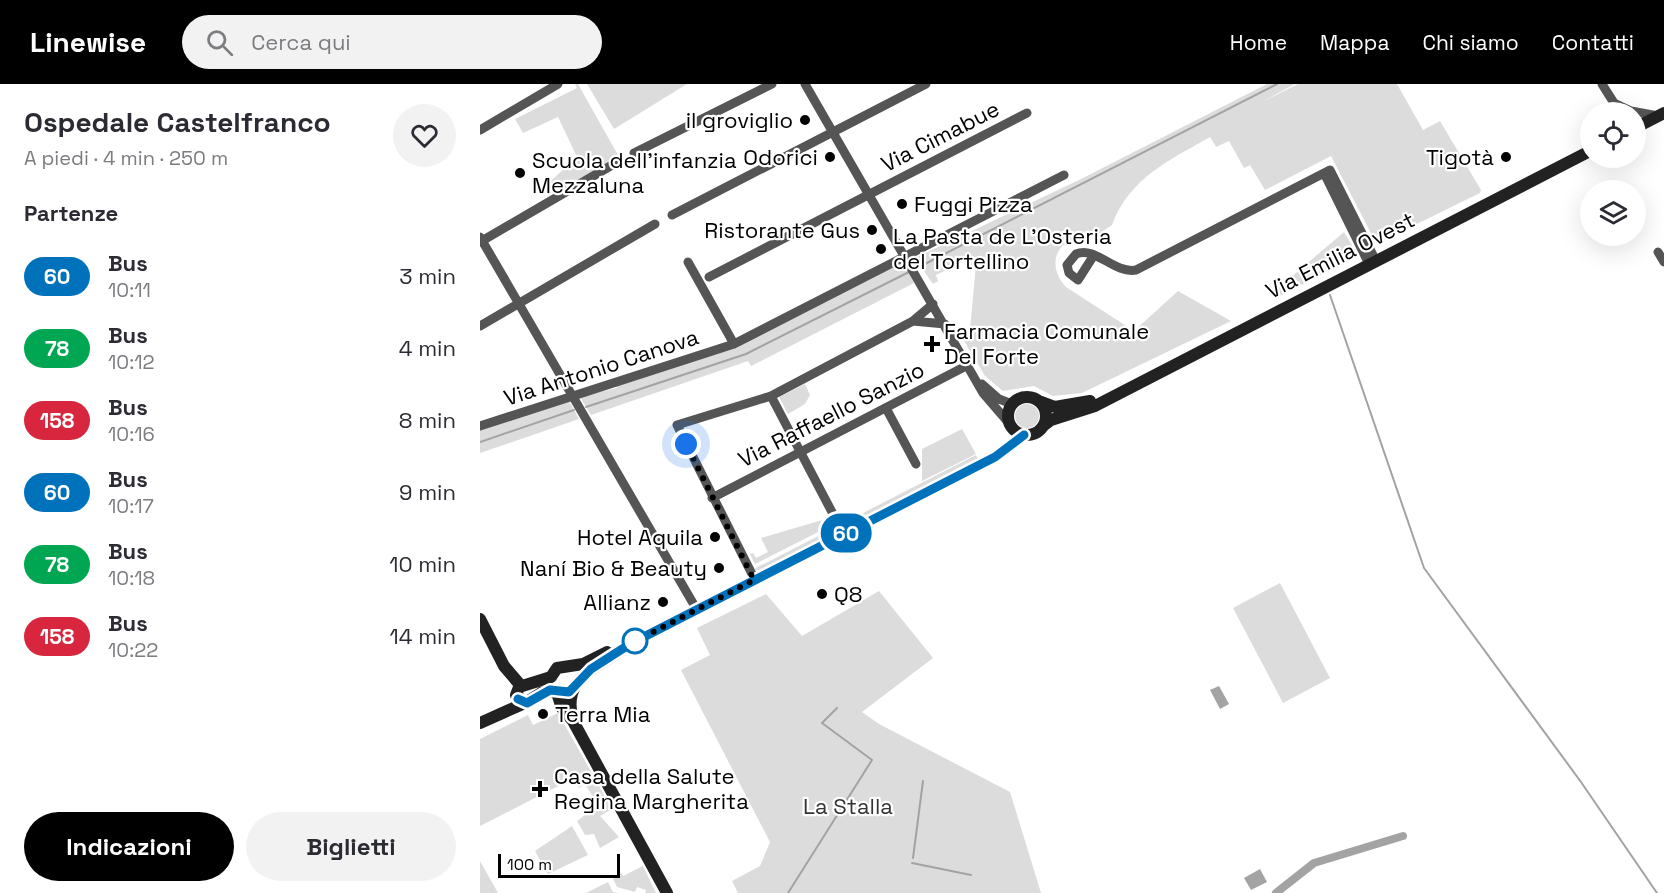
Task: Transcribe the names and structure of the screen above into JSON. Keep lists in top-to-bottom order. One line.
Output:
{"streets":{"main road":["Via Emilia Ovest"],"street":["Via Cimabue","Via Antonio Canova","Via Raffaello Sanzio"]},"parks":["La Stalla"],"places":{"other":["il groviglio","Odorici","Tigotà","Scuola dell'infanzia Mezzaluna","Fuggi Pizza","Ristorante Gus","La Pasta de L'Osteria del Tortellino","Hotel Aquila","Naní Bio & Beauty","Q8","Allianz","Terra Mia"],"health":["Farmacia Comunale Del Forte","Casa della Salute Regina Margherita"]},"lines":["bus line 60"],"scale_bar":"100 m","page":{"header":"Linewise","search":"Cerca qui","nav":["Home","Mappa","Chi siamo","Contatti"],"heading":[["Ospedale Castelfranco","A piedi · 4 min · 250 m"],"Partenze"],"on_map":"60","list":[{"mark":"60","name":"Bus","note":"10:11","value":"3 min"},{"mark":"78","name":"Bus","note":"10:12","value":"4 min"},{"mark":"158","name":"Bus","note":"10:16","value":"8 min"},{"mark":"60","name":"Bus","note":"10:17","value":"9 min"},{"mark":"78","name":"Bus","note":"10:18","value":"10 min"},{"mark":"158","name":"Bus","note":"10:22","value":"14 min"}],"buttons":["Indicazioni","Biglietti"],"scale":"100 m"}}
